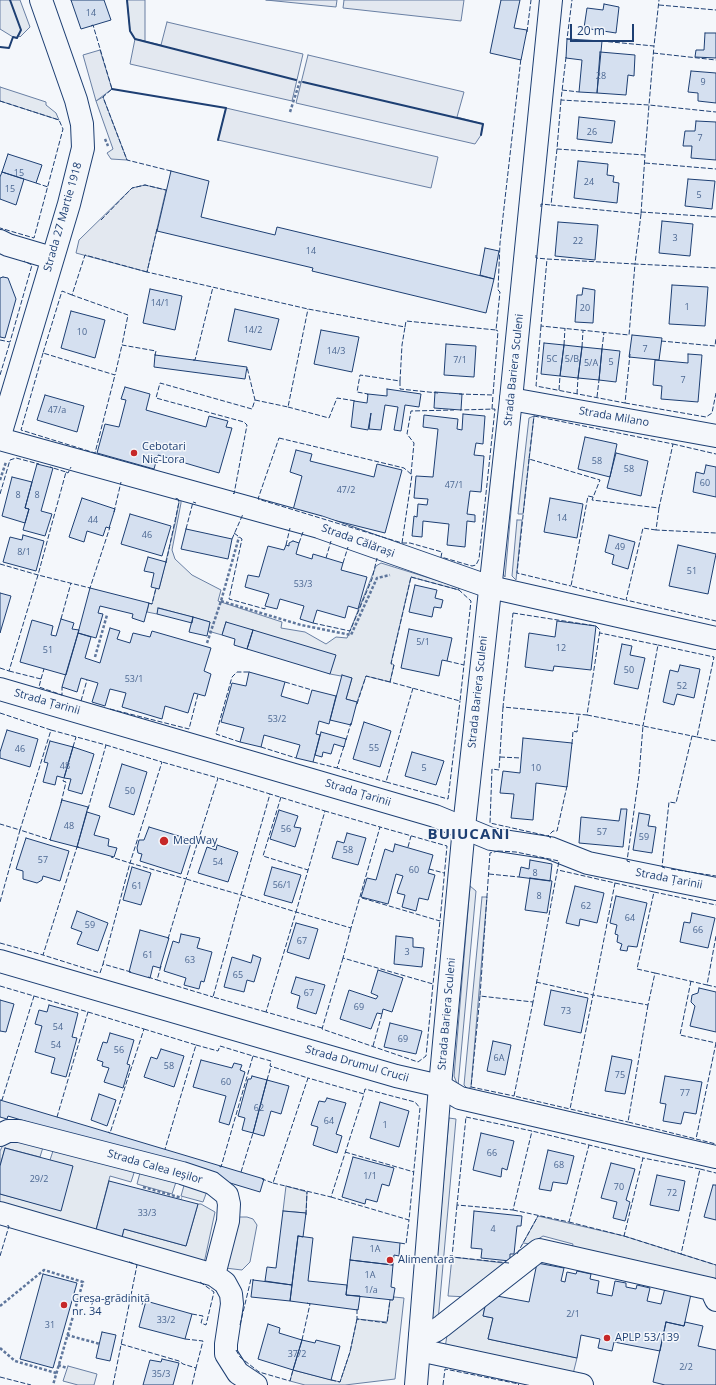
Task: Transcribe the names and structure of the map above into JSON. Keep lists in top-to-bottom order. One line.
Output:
{"streets":{"street":["Strada 27 Martie 1918","Strada Bariera Sculeni","Strada Milano","Strada Călărași","Strada Țarinii","Strada Drumul Crucii","Strada Calea Ieșilor"]},"crossings":[["Strada Bariera Sculeni","Strada Milano"],["Strada Bariera Sculeni","Strada Călărași"],["Strada Bariera Sculeni","Strada Țarinii"],["Strada Bariera Sculeni","Strada Drumul Crucii"]],"districts":["BUIUCANI"],"places":["Cebotari Nic-Lora","MedWay","Alimentară","Creșa-grădiniță nr. 34","APLP 53/139"],"house_numbers":["14","28","9","26","7","15","24","15","5","3","22","14","14/1","1","20","14/2","10","7","14/3","5C","5/B","7/1","5","5/A","7","47/a","58","58","60","47/1","47/2","8","8","14","44","46","49","8/1","51","53/3","5/1","12","51","50","53/1","52","53/2","55","46","48","5","10","50","48","56","57","59","58","57","54","60","8","56/1","61","8","62","64","59","66","67","3","61","63","65","67","69","73","54","69","54","56","6A","58","75","60","77","62","64","1","66","68","1/1","29/2","70","72","33/3","4","1A","1A","1/a","2/1","33/2","31","37/2","2/2","35/3"],"scale_bar":"20 m"}
